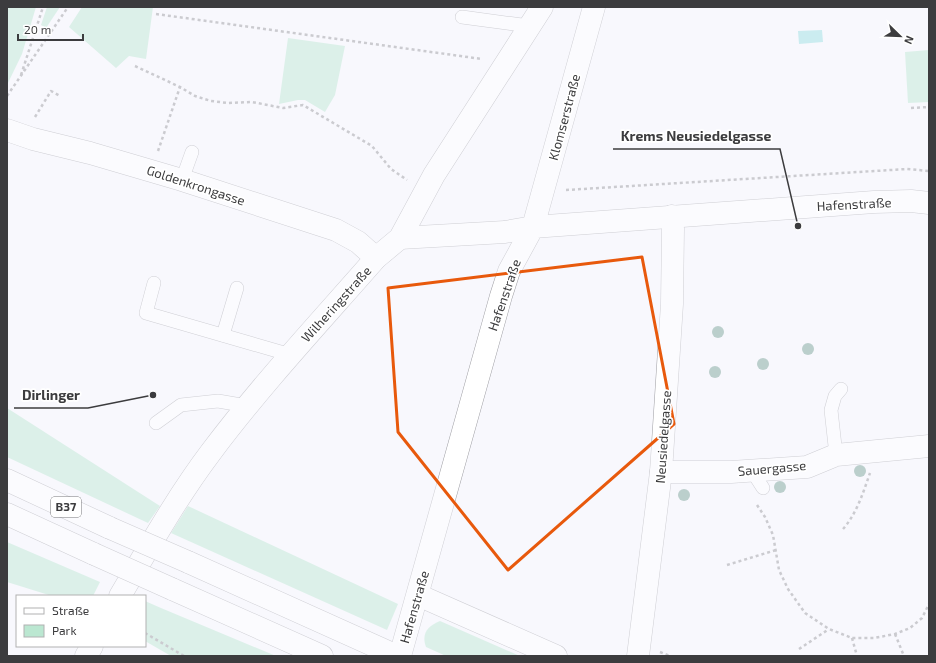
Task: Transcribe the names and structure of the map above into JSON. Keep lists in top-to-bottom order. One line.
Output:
{"streets":{"street":["Klomserstraße","Goldenkrongasse","Hafenstraße","Wilheringstraße","Neusiedelgasse","Sauergasse","B37"]},"crossings":[["Klomserstraße","Hafenstraße"],["Goldenkrongasse","Wilheringstraße"],["Hafenstraße","Neusiedelgasse"],["Neusiedelgasse","Sauergasse"]],"places":["Krems Neusiedelgasse","Dirlinger"],"legend":["Straße","Park"],"scale_bar":"20 m","north":"bottom right"}
